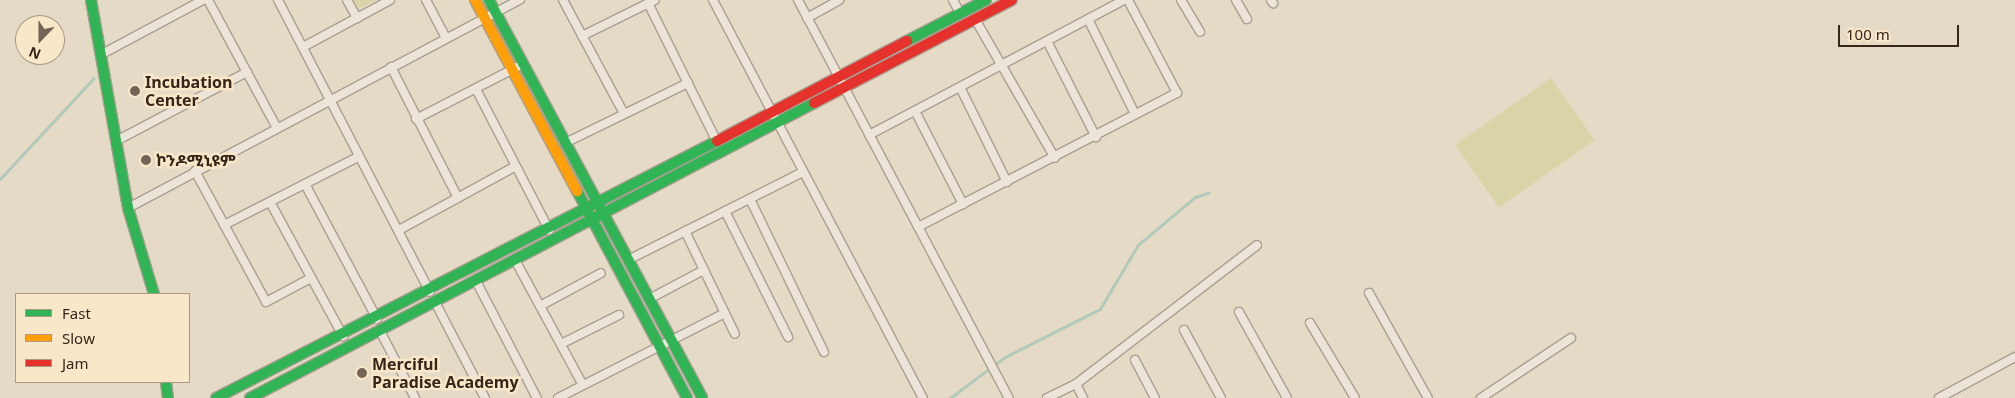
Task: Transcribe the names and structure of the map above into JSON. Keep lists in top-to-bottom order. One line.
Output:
{"places":["Incubation Center","ኮንዶሚኒዩም","Merciful Paradise Academy"],"legend":["Fast","Slow","Jam"],"scale_bar":"100 m","north":"bottom"}
